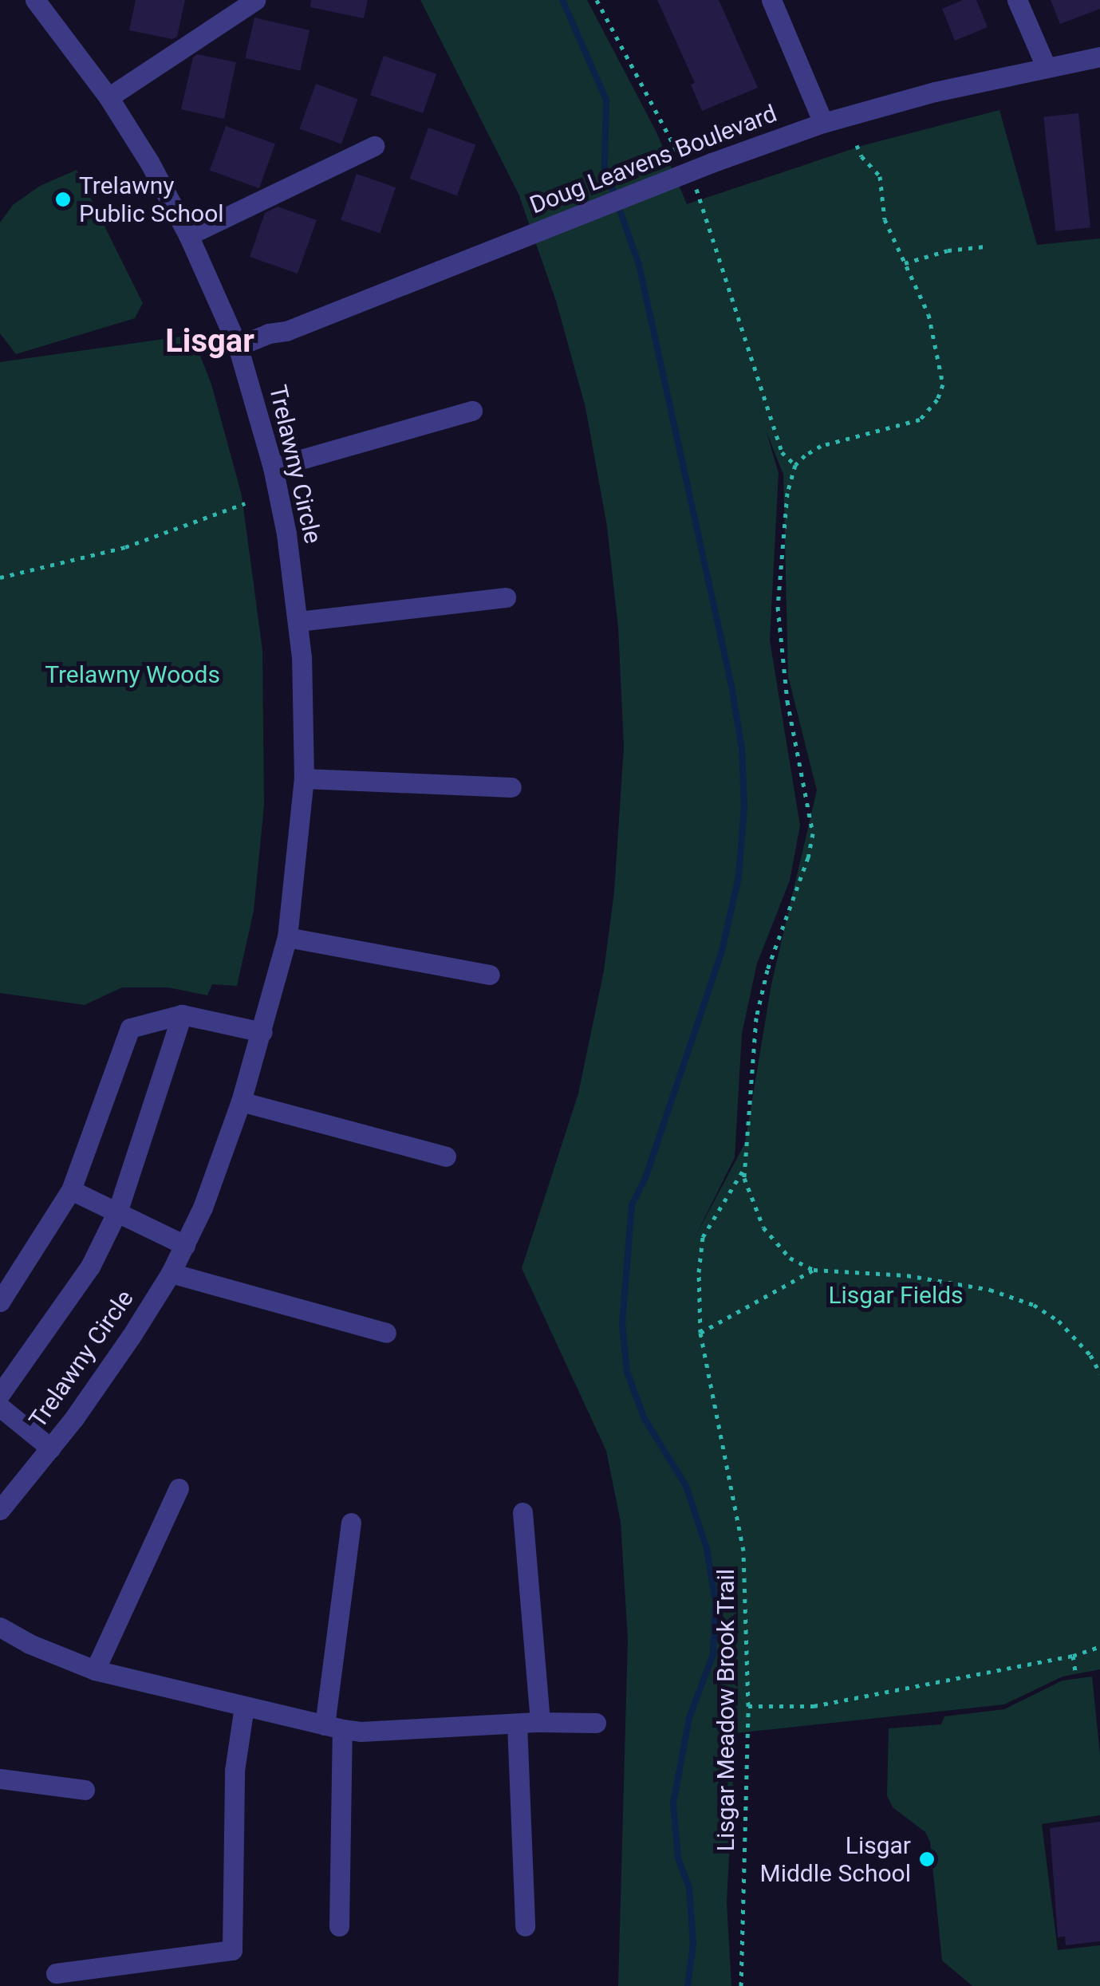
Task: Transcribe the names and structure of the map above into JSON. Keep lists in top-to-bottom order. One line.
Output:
{"streets":{"street":["Doug Leavens Boulevard","Trelawny Circle"],"path":["Lisgar Meadow Brook Trail"]},"crossings":[["Doug Leavens Boulevard","Trelawny Circle"]],"districts":["Lisgar"],"parks":["Trelawny Woods","Lisgar Fields"],"places":["Trelawny Public School","Lisgar Middle School"]}
